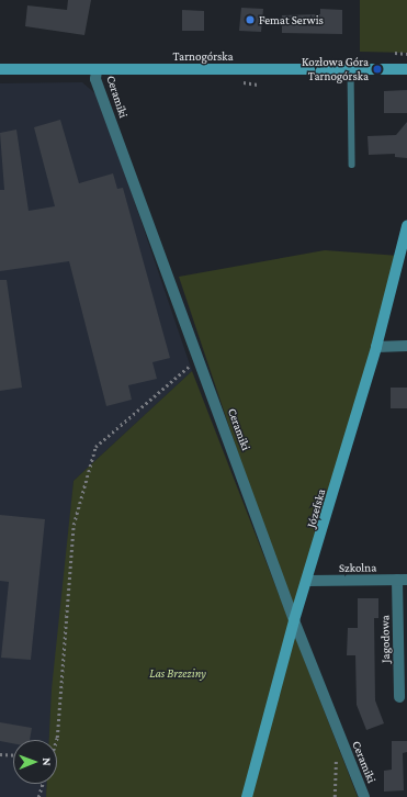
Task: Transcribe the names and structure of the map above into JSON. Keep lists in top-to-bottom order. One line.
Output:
{"streets":{"street":["Tarnogórska","Ceramiki","Józefska","Szkolna","Jagodowa"]},"crossings":[["Tarnogórska","Ceramiki"],["Ceramiki","Józefska"],["Józefska","Szkolna"],["Szkolna","Jagodowa"]],"parks":["Las Brzeziny"],"places":["Femat Serwis","Kozłowa Góra Tarnogórska"],"north":"right"}
